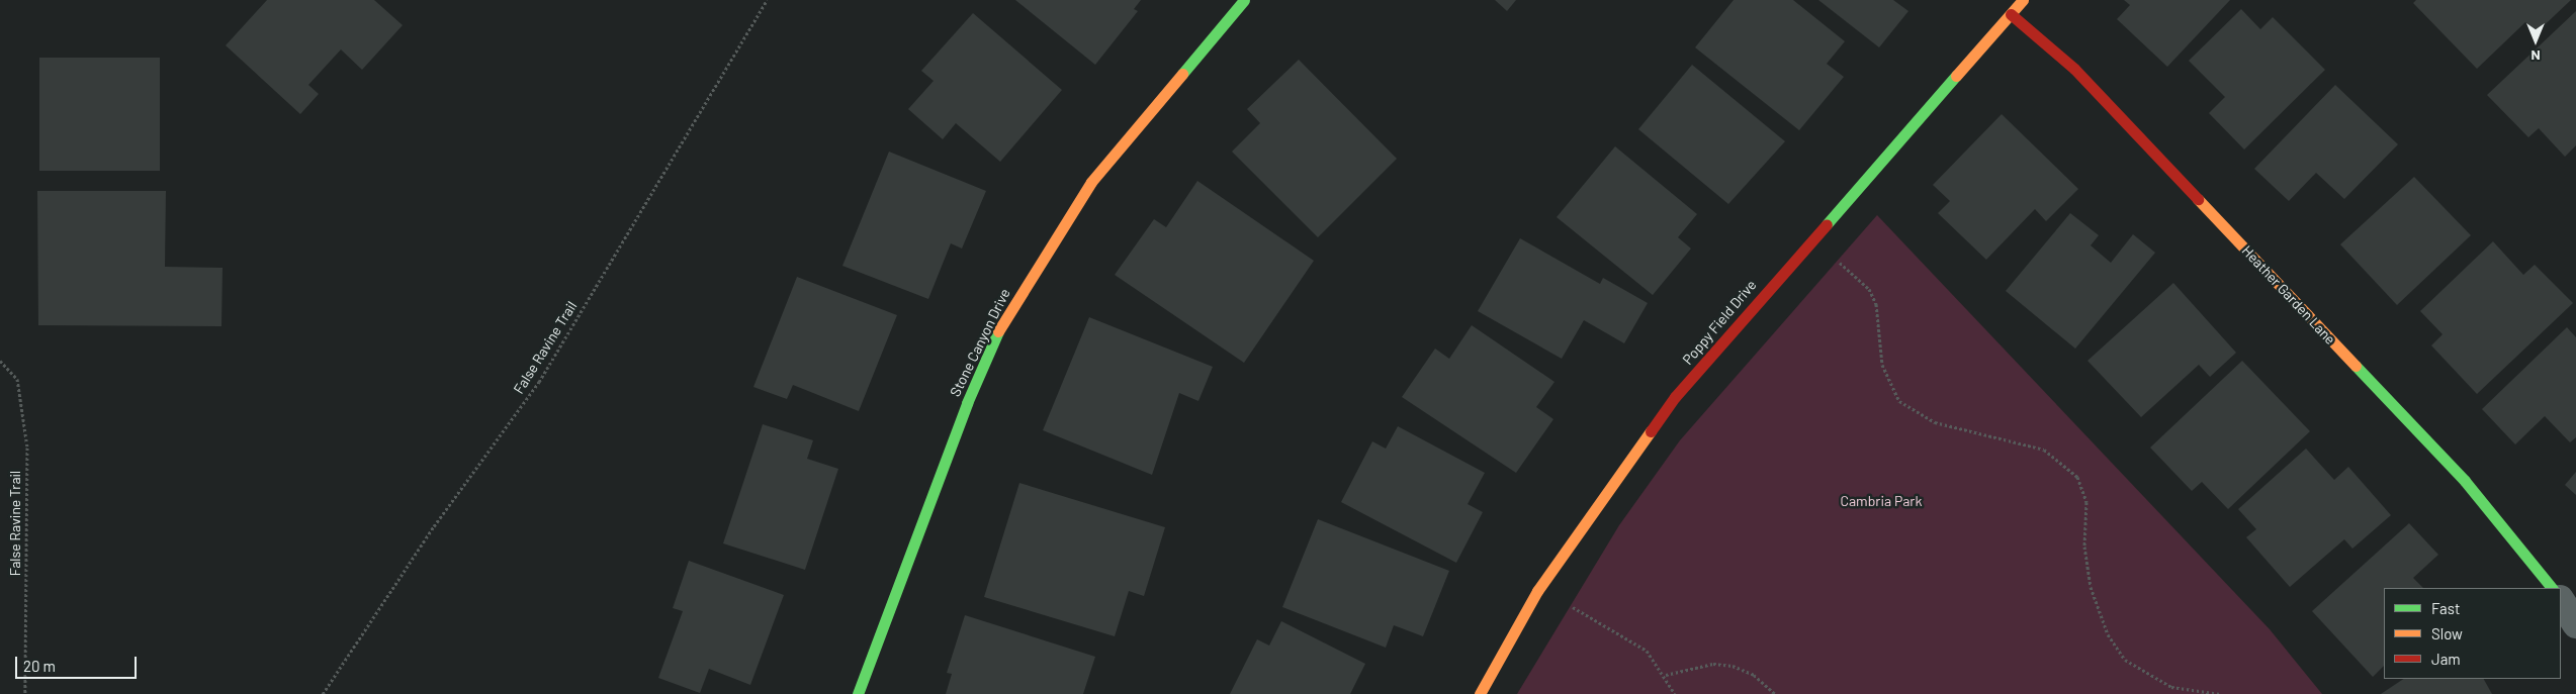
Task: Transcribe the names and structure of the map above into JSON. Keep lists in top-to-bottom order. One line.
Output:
{"streets":{"street":["Heather Garden Lane","Poppy Field Drive","Stone Canyon Drive"],"path":["False Ravine Trail"]},"crossings":[["Heather Garden Lane","Poppy Field Drive"]],"parks":["Cambria Park"],"legend":["Fast","Slow","Jam"],"scale_bar":"20 m","north":"bottom"}
